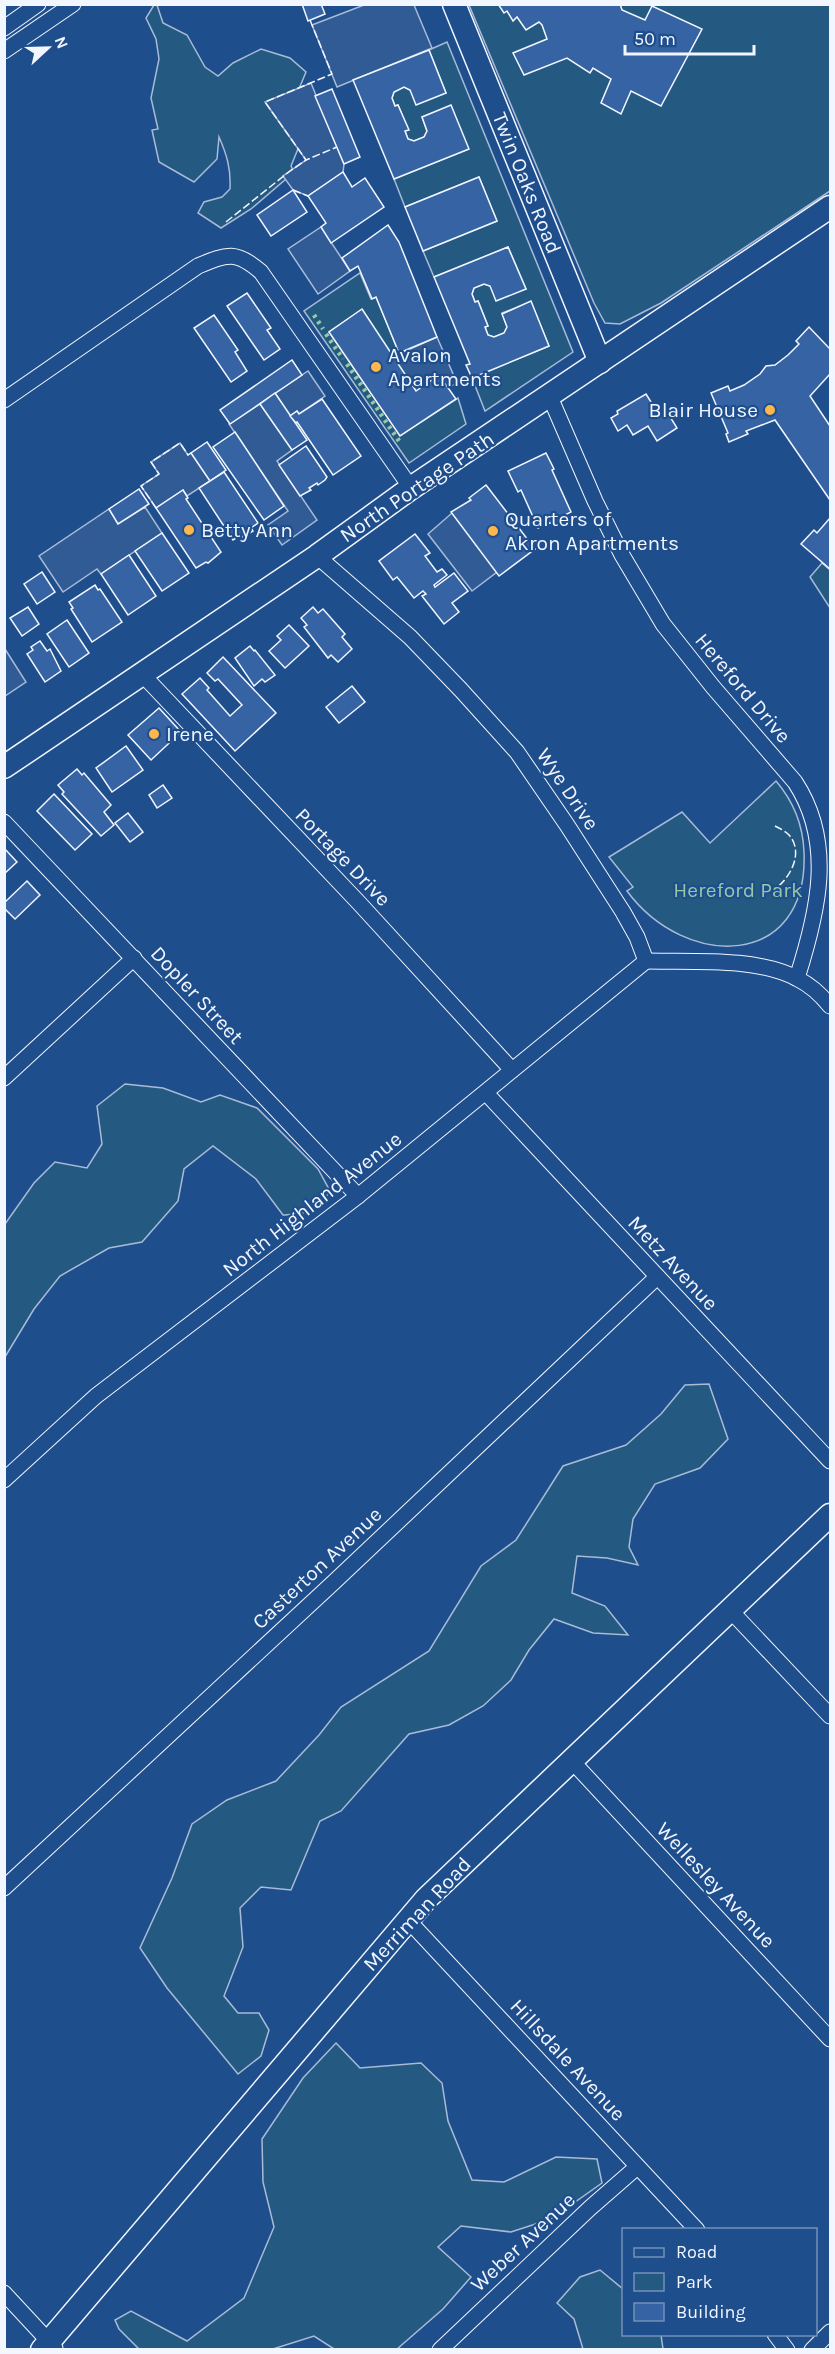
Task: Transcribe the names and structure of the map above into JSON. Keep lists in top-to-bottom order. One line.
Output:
{"streets":{"main road":["Twin Oaks Road","North Portage Path","Merriman Road"],"street":["Hereford Drive","Wye Drive","Portage Drive","Dopler Street","North Highland Avenue","Metz Avenue","Casterton Avenue","Wellesley Avenue","Hillsdale Avenue","Weber Avenue"]},"crossings":[["Twin Oaks Road","North Portage Path"],["North Portage Path","Hereford Drive"],["North Portage Path","Wye Drive"],["North Portage Path","Portage Drive"],["Wye Drive","North Highland Avenue"],["Portage Drive","North Highland Avenue"],["Dopler Street","North Highland Avenue"],["North Highland Avenue","Metz Avenue"],["Metz Avenue","Casterton Avenue"],["Wellesley Avenue","Merriman Road"],["Merriman Road","Hillsdale Avenue"],["Hillsdale Avenue","Weber Avenue"]],"parks":["Hereford Park"],"places":["Avalon Apartments","Blair House","Betty Ann","Quarters of Akron Apartments","Irene"],"legend":["Road","Park","Building"],"scale_bar":"50 m","north":"right"}
